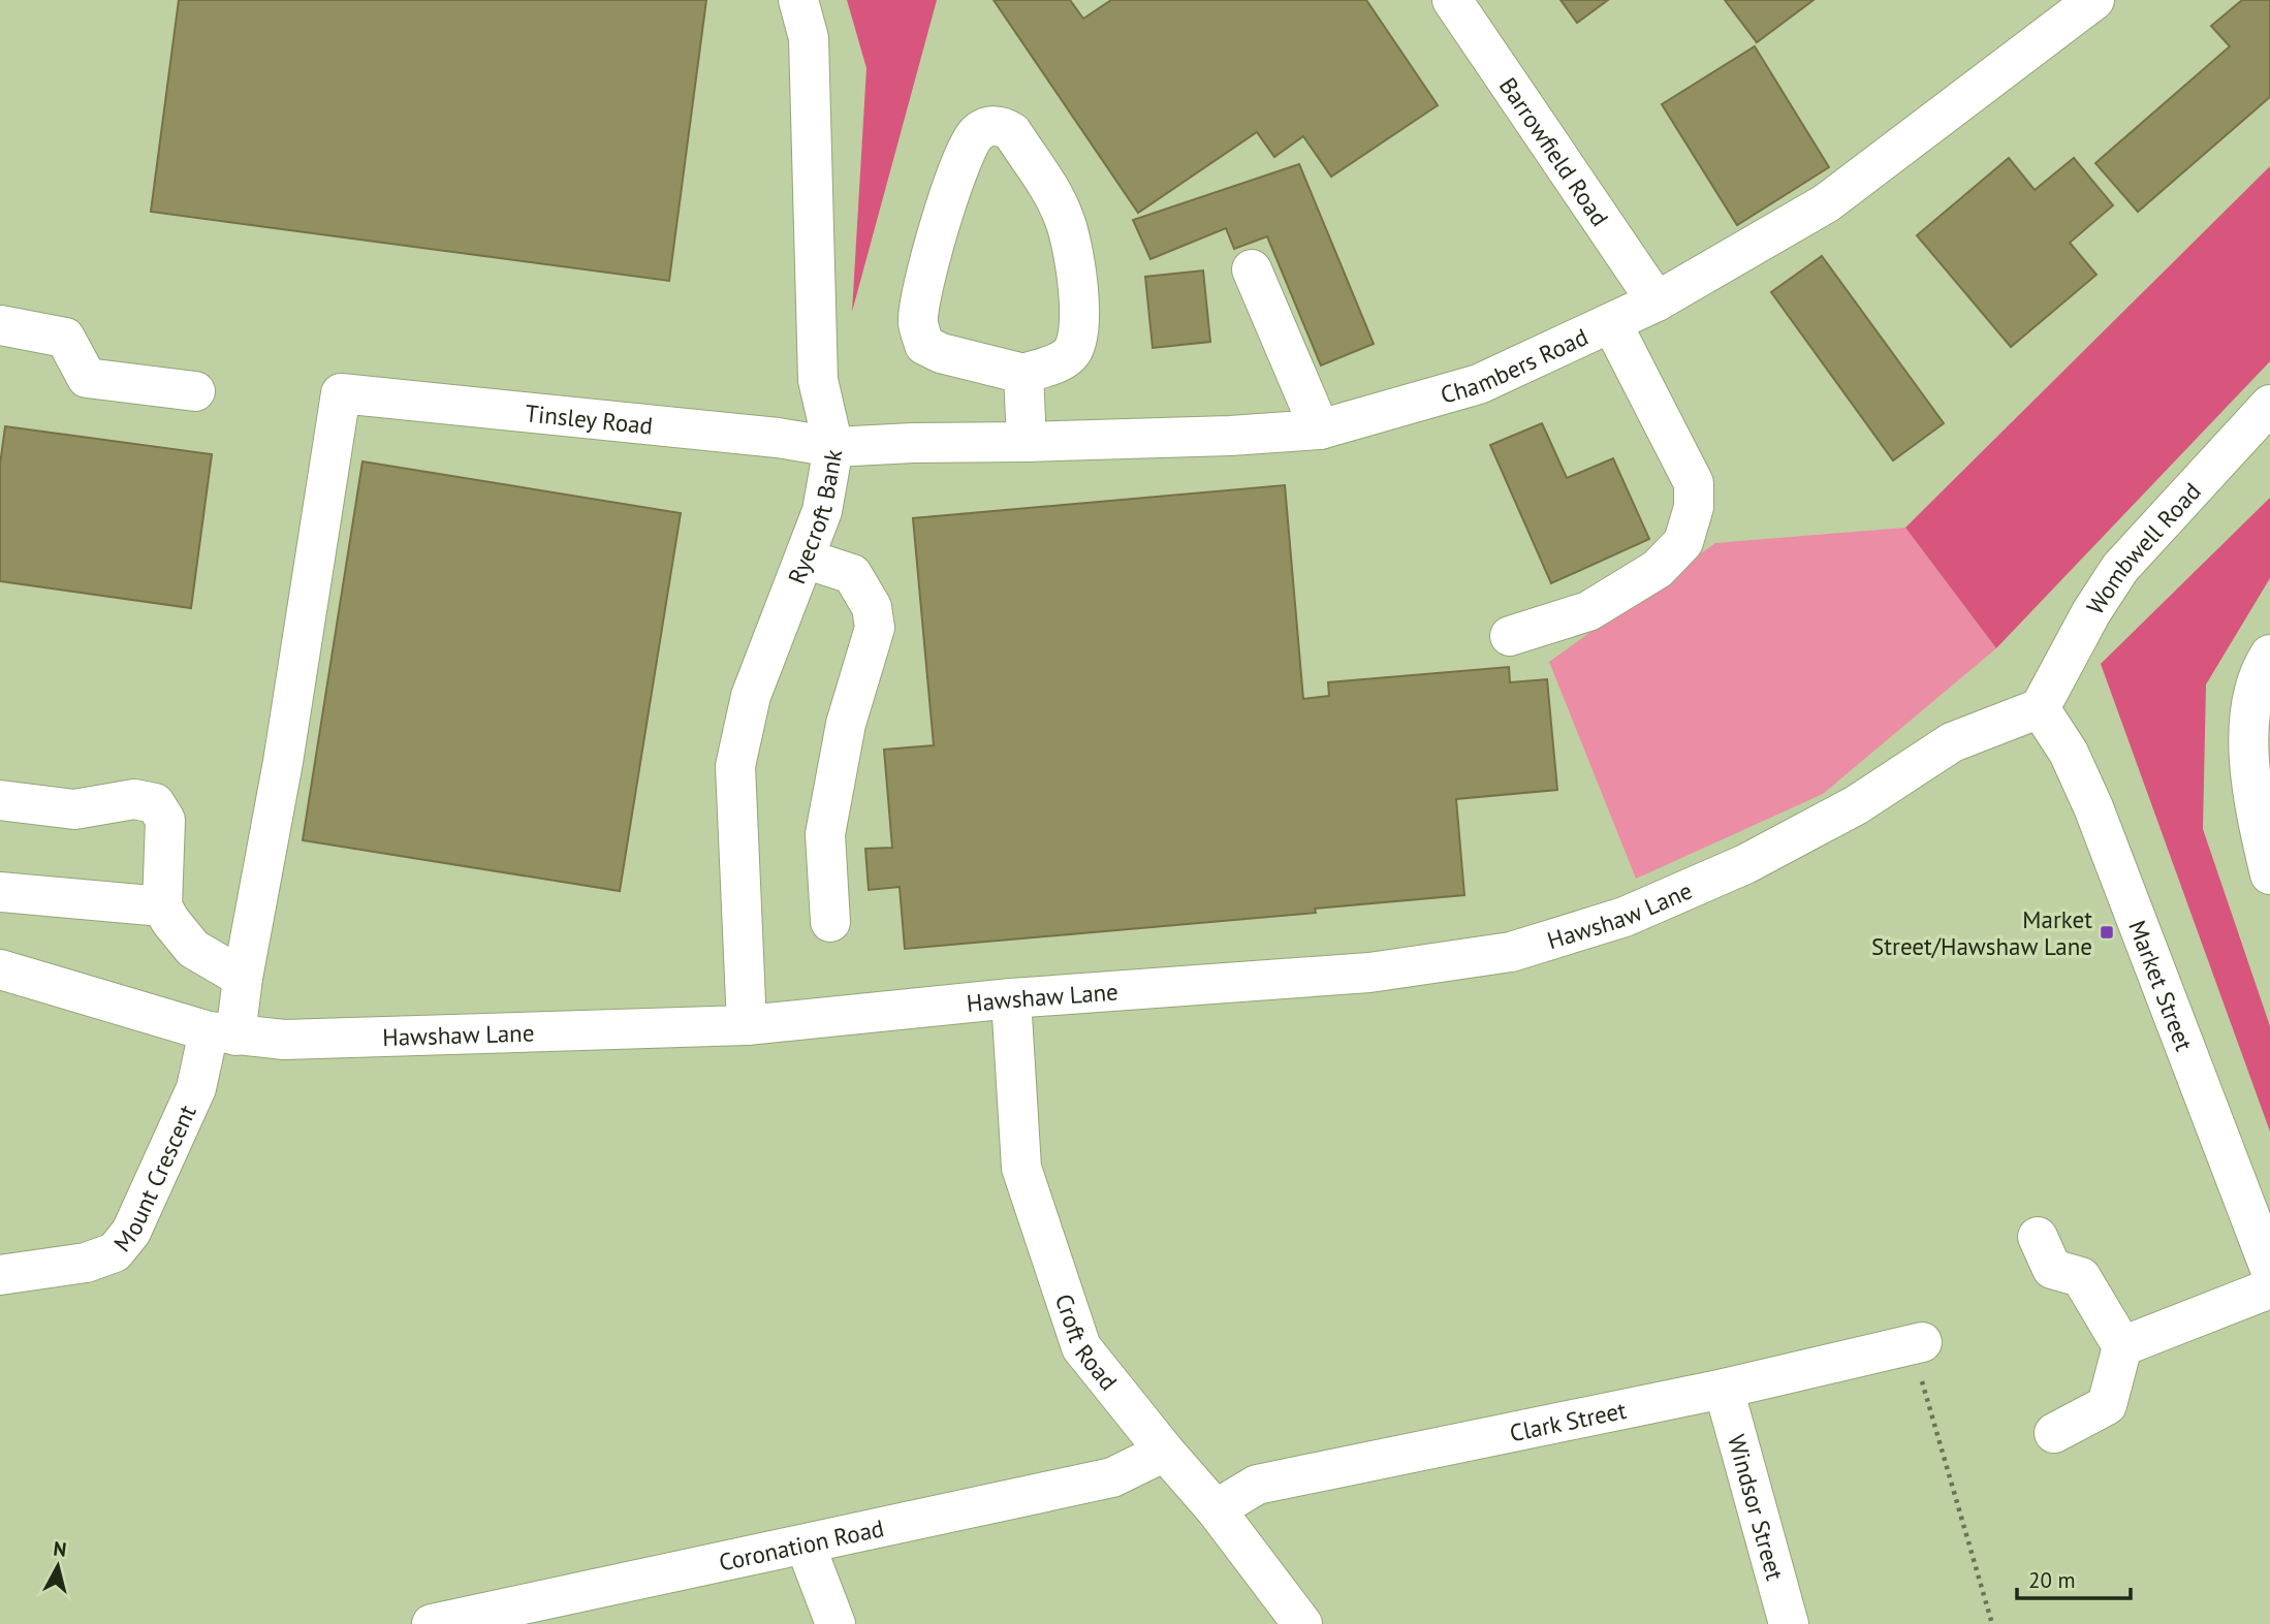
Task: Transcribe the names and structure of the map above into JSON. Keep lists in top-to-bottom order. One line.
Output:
{"streets":{"street":["Barrowfield Road","Chambers Road","Tinsley Road","Ryecroft Bank","Wombwell Road","Hawshaw Lane","Market Street","Mount Crescent","Croft Road","Clark Street","Windsor Street","Coronation Road"]},"crossings":[["Barrowfield Road","Chambers Road"],["Chambers Road","Tinsley Road"],["Chambers Road","Ryecroft Bank"],["Tinsley Road","Ryecroft Bank"],["Tinsley Road","Mount Crescent"],["Ryecroft Bank","Hawshaw Lane"],["Wombwell Road","Hawshaw Lane"],["Wombwell Road","Market Street"],["Hawshaw Lane","Market Street"],["Hawshaw Lane","Mount Crescent"],["Hawshaw Lane","Croft Road"],["Croft Road","Clark Street"],["Croft Road","Coronation Road"],["Clark Street","Windsor Street"]],"places":{"transit":["Market Street/Hawshaw Lane"]},"scale_bar":"20 m","north":"top"}
